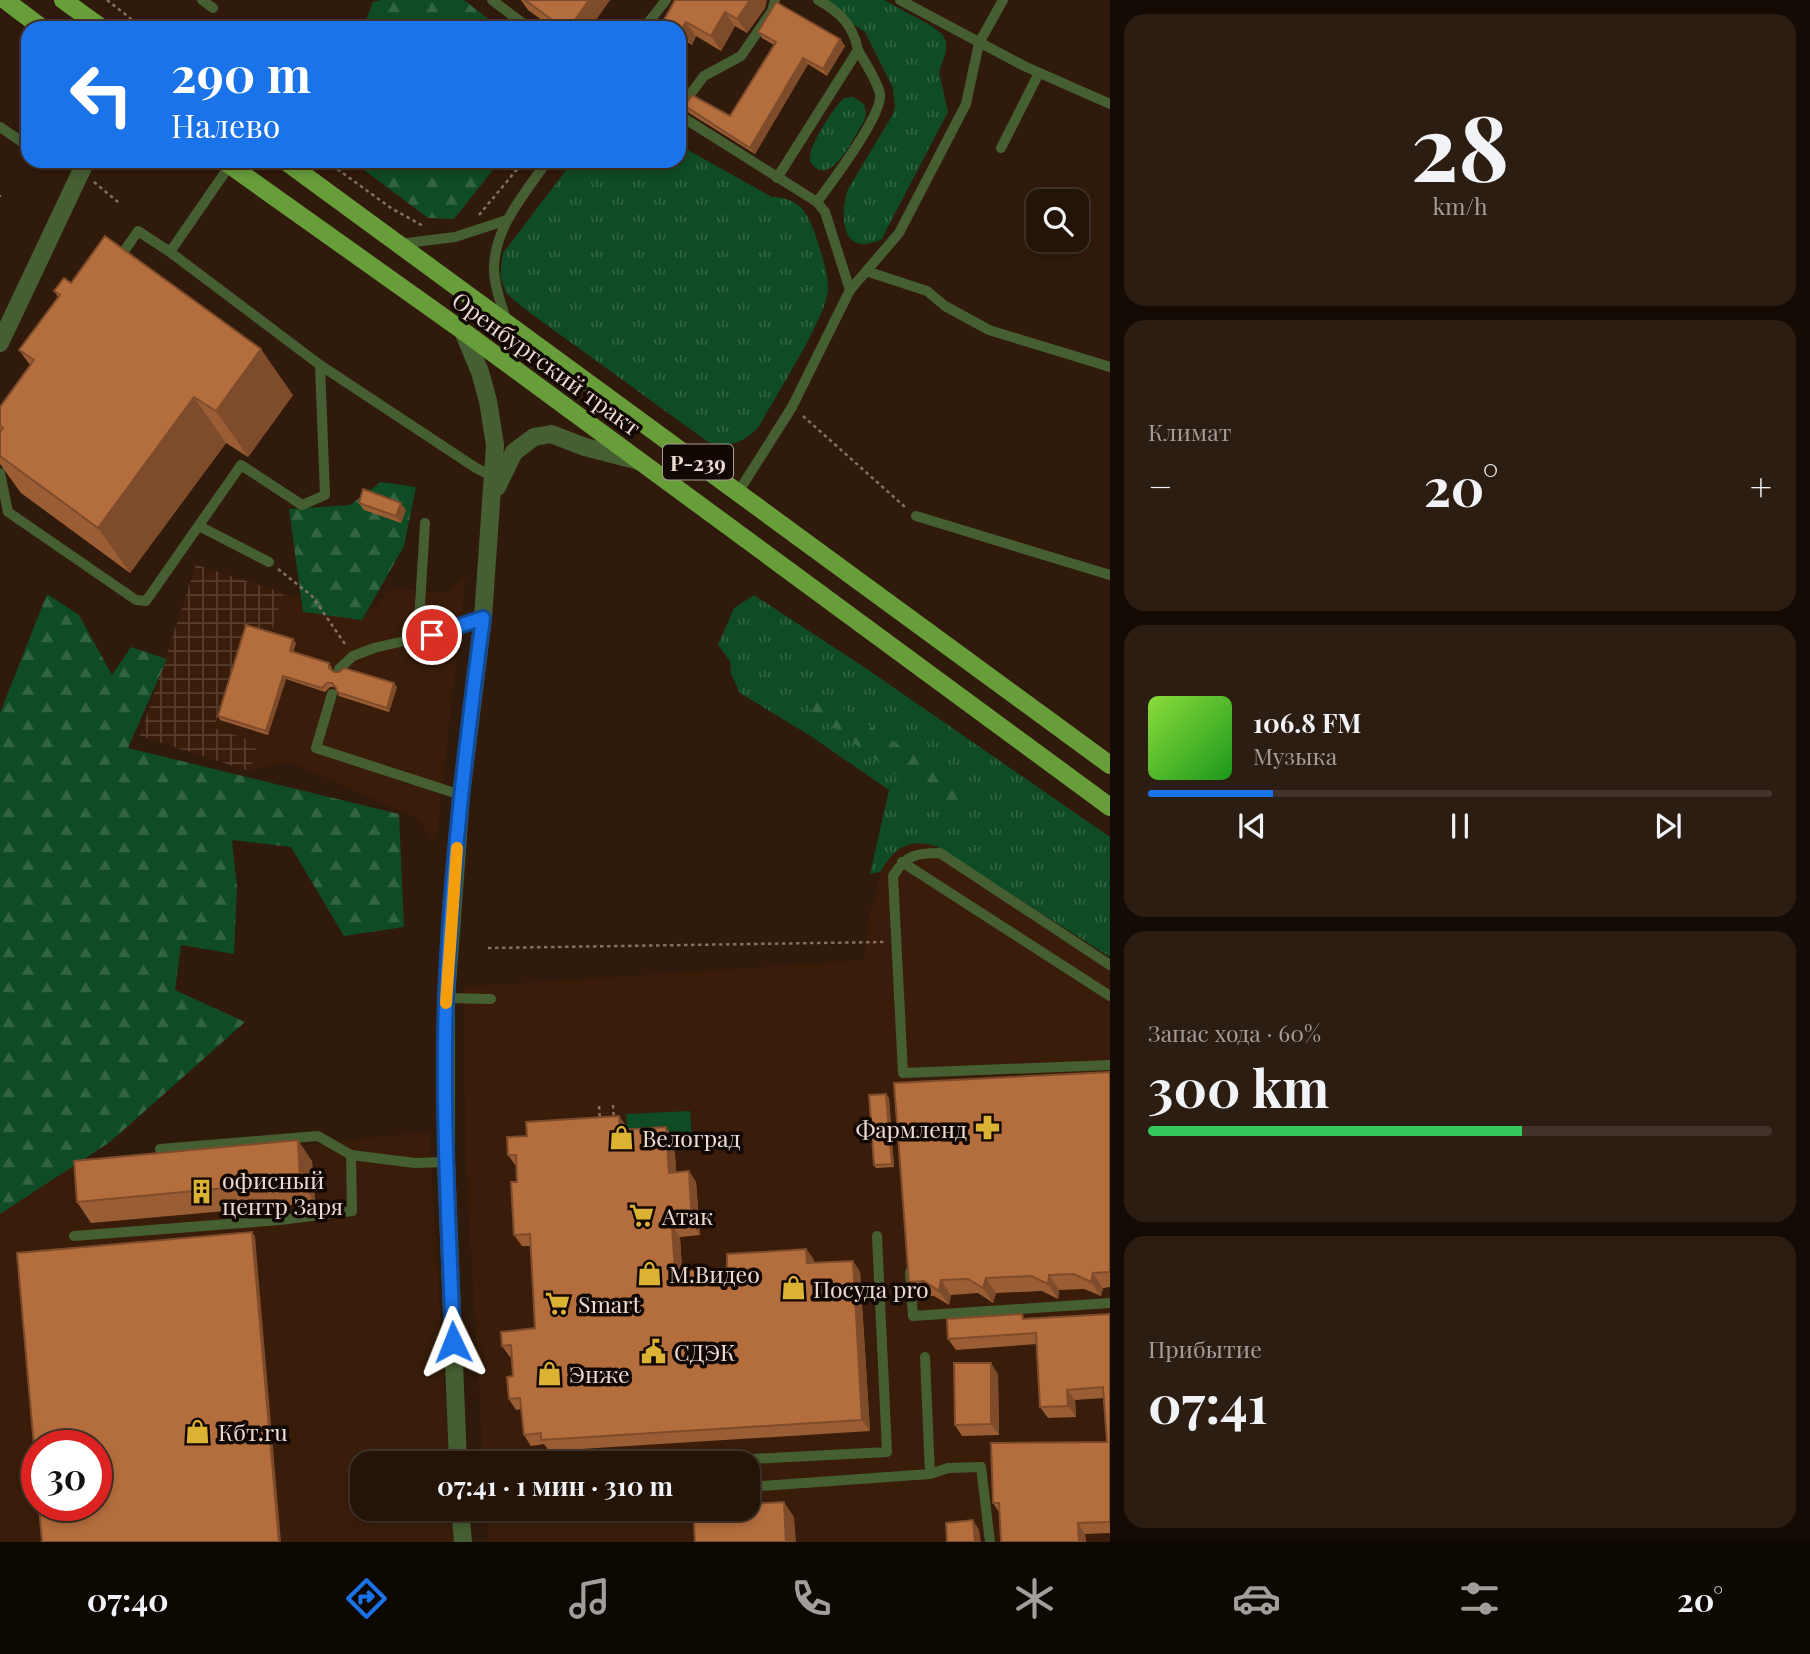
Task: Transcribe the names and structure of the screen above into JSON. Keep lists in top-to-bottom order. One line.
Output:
{"streets":{"main road":["Оренбургский тракт","Р-239"]},"places":{"pharmacy":["Фармленд"],"shop":["Велоград","М.Видео","Посуда pro","Энже","Кбт.ru"],"building":["офисный центр Заря"],"supermarket":["Атак","Smart"],"public building":["СДЭК"]},"page":{"tile":[["28","km/h"],"Климат",["Запас хода · 60%","300 km"],["Прибытие","07:41"]],"turn":["290 m","Налево"],"heat":["−","20°","+"],"song":["106.8 FM","Музыка"],"limit":"30","trip":"07:41 · 1 мин · 310 m","tabs":["07:40","20°"]}}
